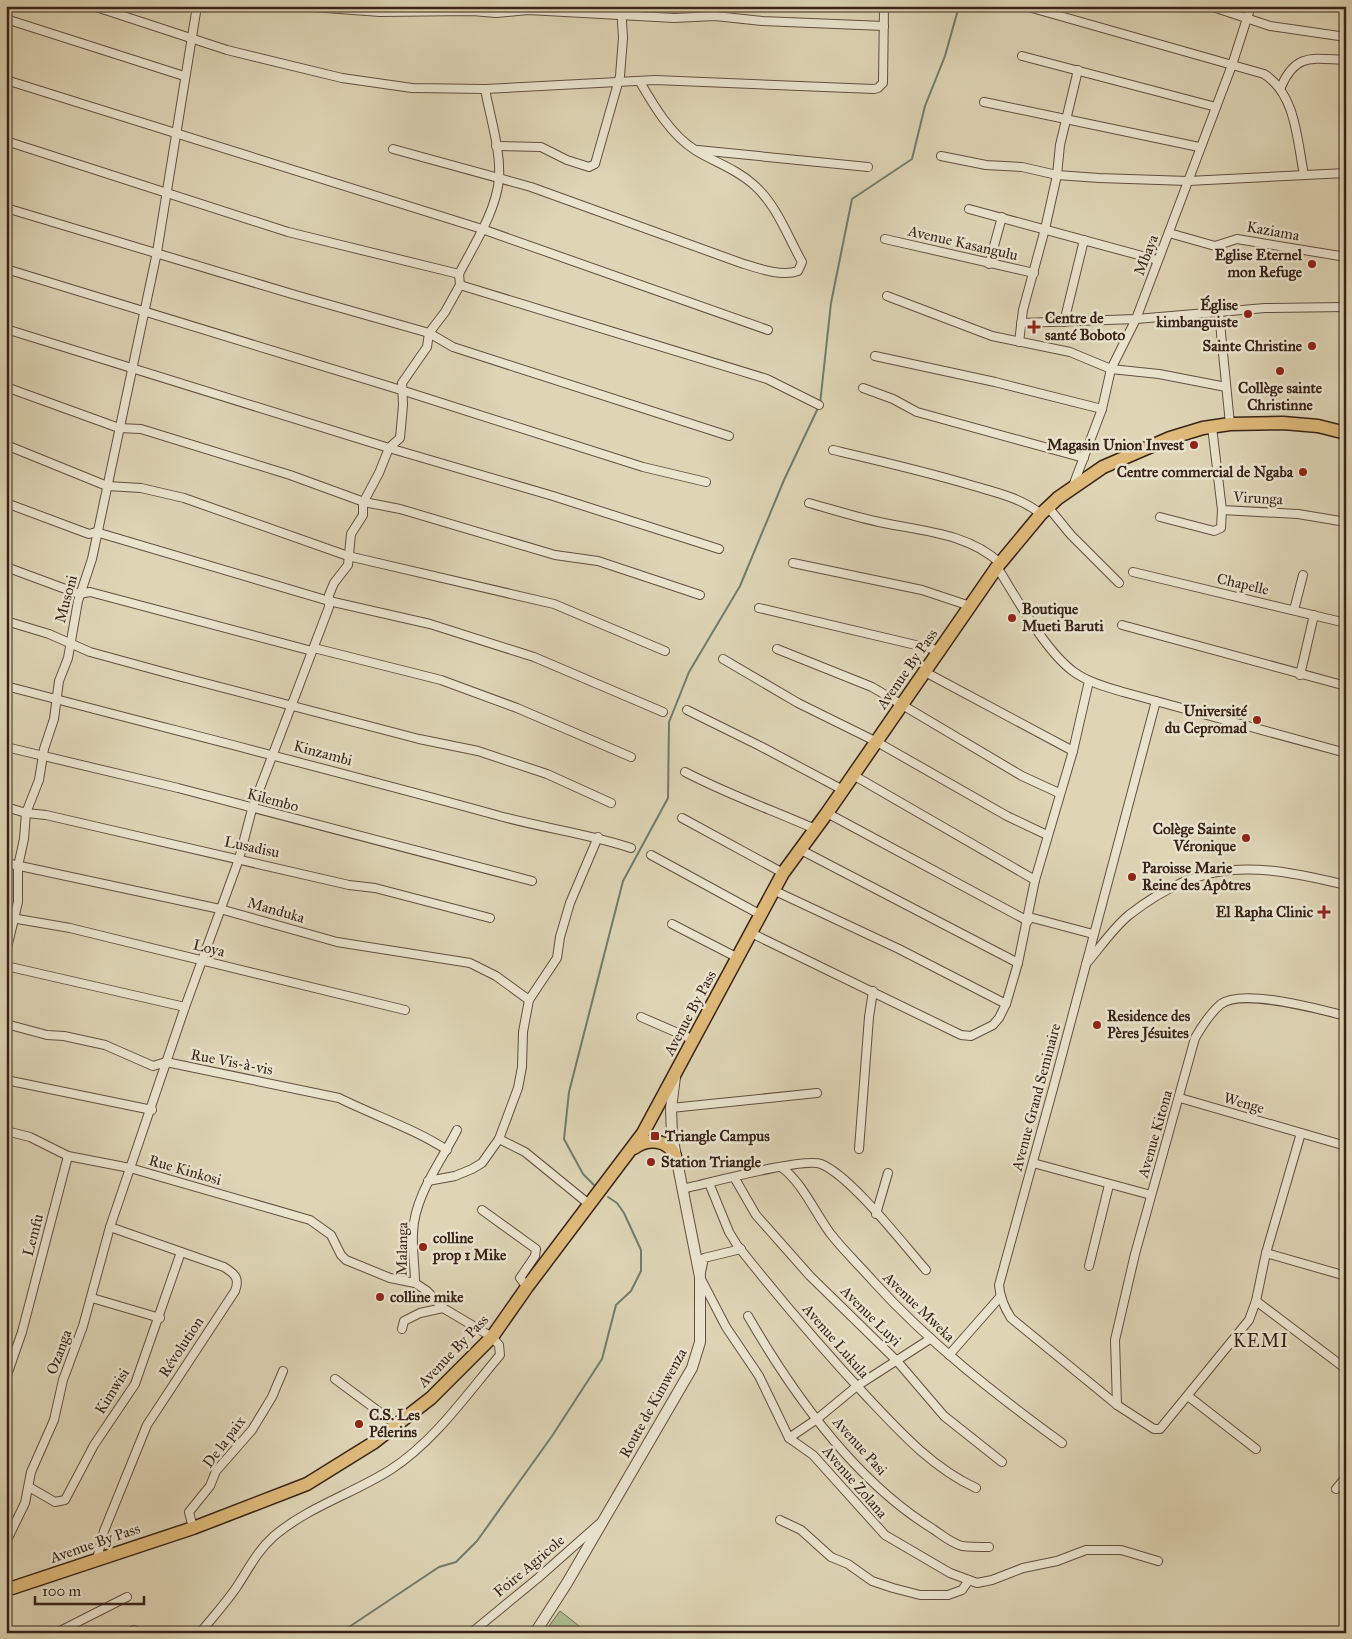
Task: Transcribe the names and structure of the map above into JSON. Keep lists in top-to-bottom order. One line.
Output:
{"streets":{"highway":["Avenue By Pass"],"street":["Kaziama","Avenue Kasangulu","Mbaya","Virunga","Chapelle","Musoni","Kinzambi","Kilembo","Lusadisu","Manduka","Loya","Rue Vis-à-vis","Avenue Grand Seminaire","Wenge","Avenue Kitona","Rue Kinkosi","Lemfu","Malanga","Avenue Mweka","Avenue Luyi","Avenue Lukula","Révolution","Ozanga","Kimwisi","Route de Kimwenza","De la paix","Avenue Pasi","Avenue Zolana","Foire Agricole"]},"crossings":[["Kaziama","Mbaya"],["Mbaya","Avenue By Pass"],["Virunga","Avenue By Pass"],["Musoni","Kinzambi"],["Musoni","Kilembo"],["Musoni","Lusadisu"],["Musoni","Manduka"],["Musoni","Loya"],["Avenue By Pass","Malanga"],["Avenue By Pass","Révolution"],["Avenue By Pass","Route de Kimwenza"],["Avenue By Pass","De la paix"],["Kinzambi","Ozanga"],["Kilembo","Ozanga"],["Lusadisu","Ozanga"],["Manduka","Ozanga"],["Loya","Ozanga"],["Rue Vis-à-vis","Malanga"],["Rue Vis-à-vis","Ozanga"],["Wenge","Avenue Kitona"],["Rue Kinkosi","Lemfu"],["Rue Kinkosi","Malanga"],["Rue Kinkosi","Ozanga"],["Révolution","Ozanga"],["Révolution","Kimwisi"],["Ozanga","Kimwisi"],["Route de Kimwenza","Avenue Zolana"],["Route de Kimwenza","Foire Agricole"]],"districts":["KEMI"],"places":{"other":["Eglise Eternel mon Refuge","Église kimbanguiste","Sainte Christine","Collège sainte Christinne","Magasin Union Invest","Centre commercial de Ngaba","Boutique Mueti Baruti","Université du Cepromad","Colège Sainte Véronique","Paroisse Marie Reine des Apôtres","Residence des Pères Jésuites","Station Triangle","colline prop 1 Mike","colline mike","C.S. Les Pélerins"],"health":["Centre de santé Boboto","El Rapha Clinic"],"transit":["Triangle Campus"]},"scale_bar":"100 m"}
